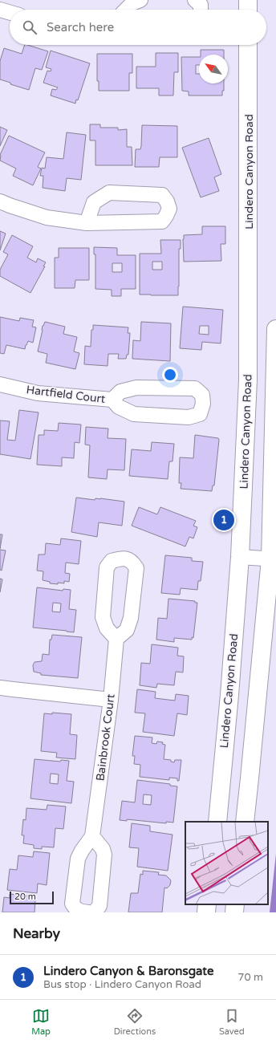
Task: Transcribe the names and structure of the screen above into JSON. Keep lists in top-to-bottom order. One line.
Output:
{"streets":{"street":["Lindero Canyon Road","Hartfield Court","Bainbrook Court"]},"scale_bar":"20 m","north":"top left","page":{"search":"Search here","pins":"1","scale":"20 m","heading":"Nearby","list":[{"mark":"1","name":"Lindero Canyon & Baronsgate","note":"Bus stop · Lindero Canyon Road","value":"70 m"}],"nav":["Map","Directions","Saved"]}}
